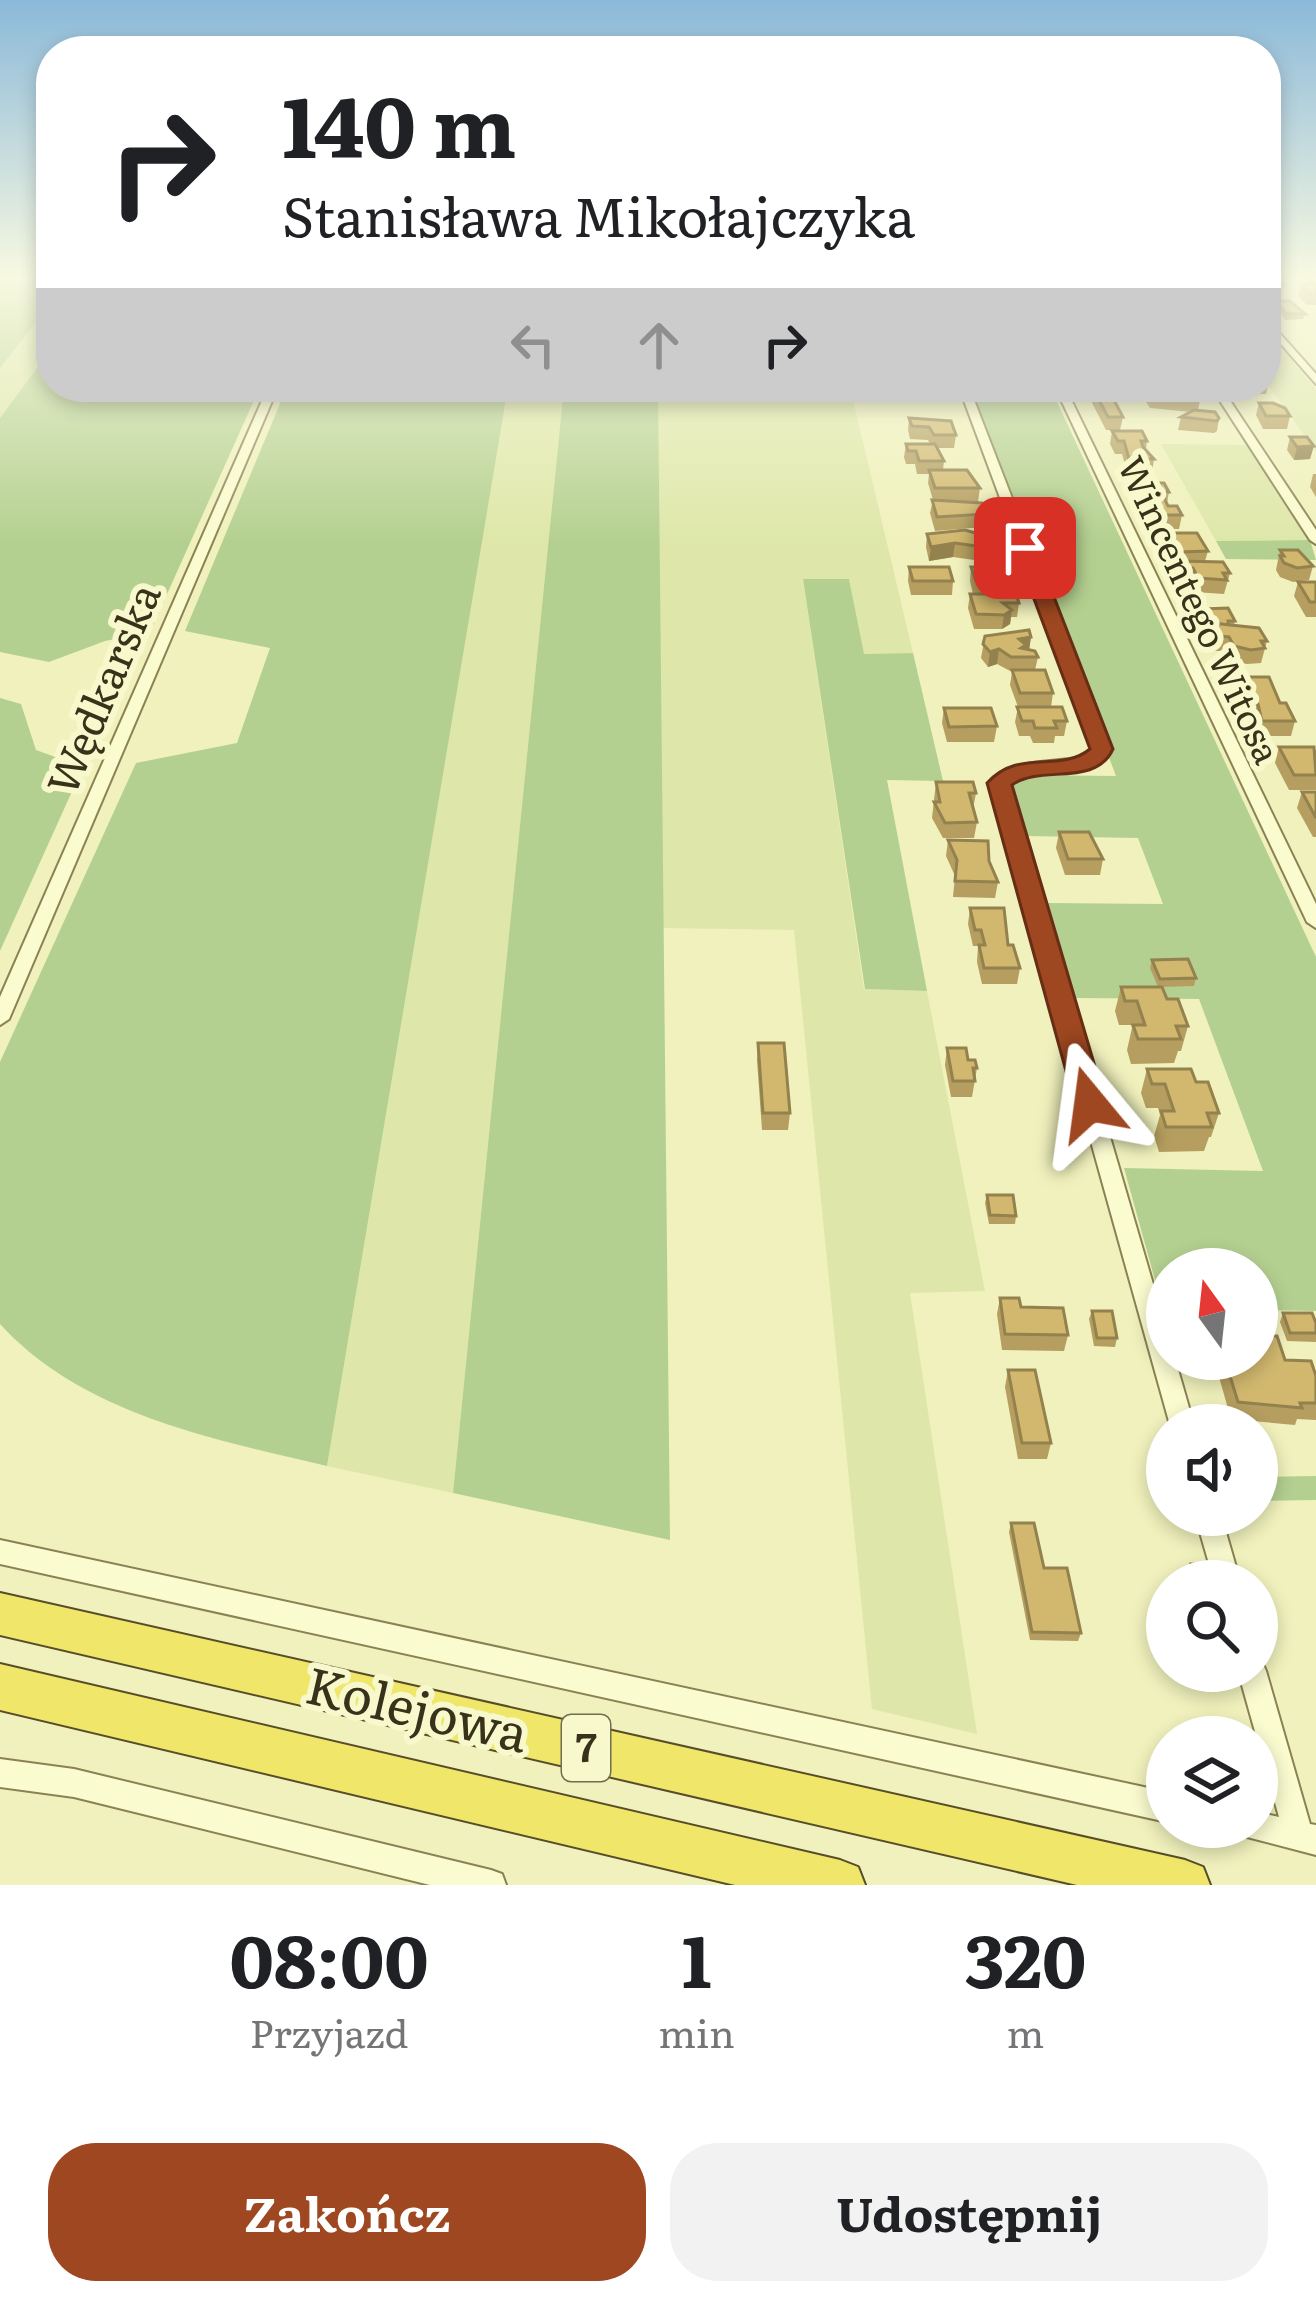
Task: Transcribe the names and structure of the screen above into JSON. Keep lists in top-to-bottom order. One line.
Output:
{"streets":{"highway":["Kolejowa","7"],"street":["Wincentego Witosa","Wędkarska"]},"north":"top","page":{"turn":["140 m","Stanisława Mikołajczyka"],"eta":["08:00","Przyjazd","1","min","320","m"],"buttons":["Zakończ","Udostępnij"]}}
